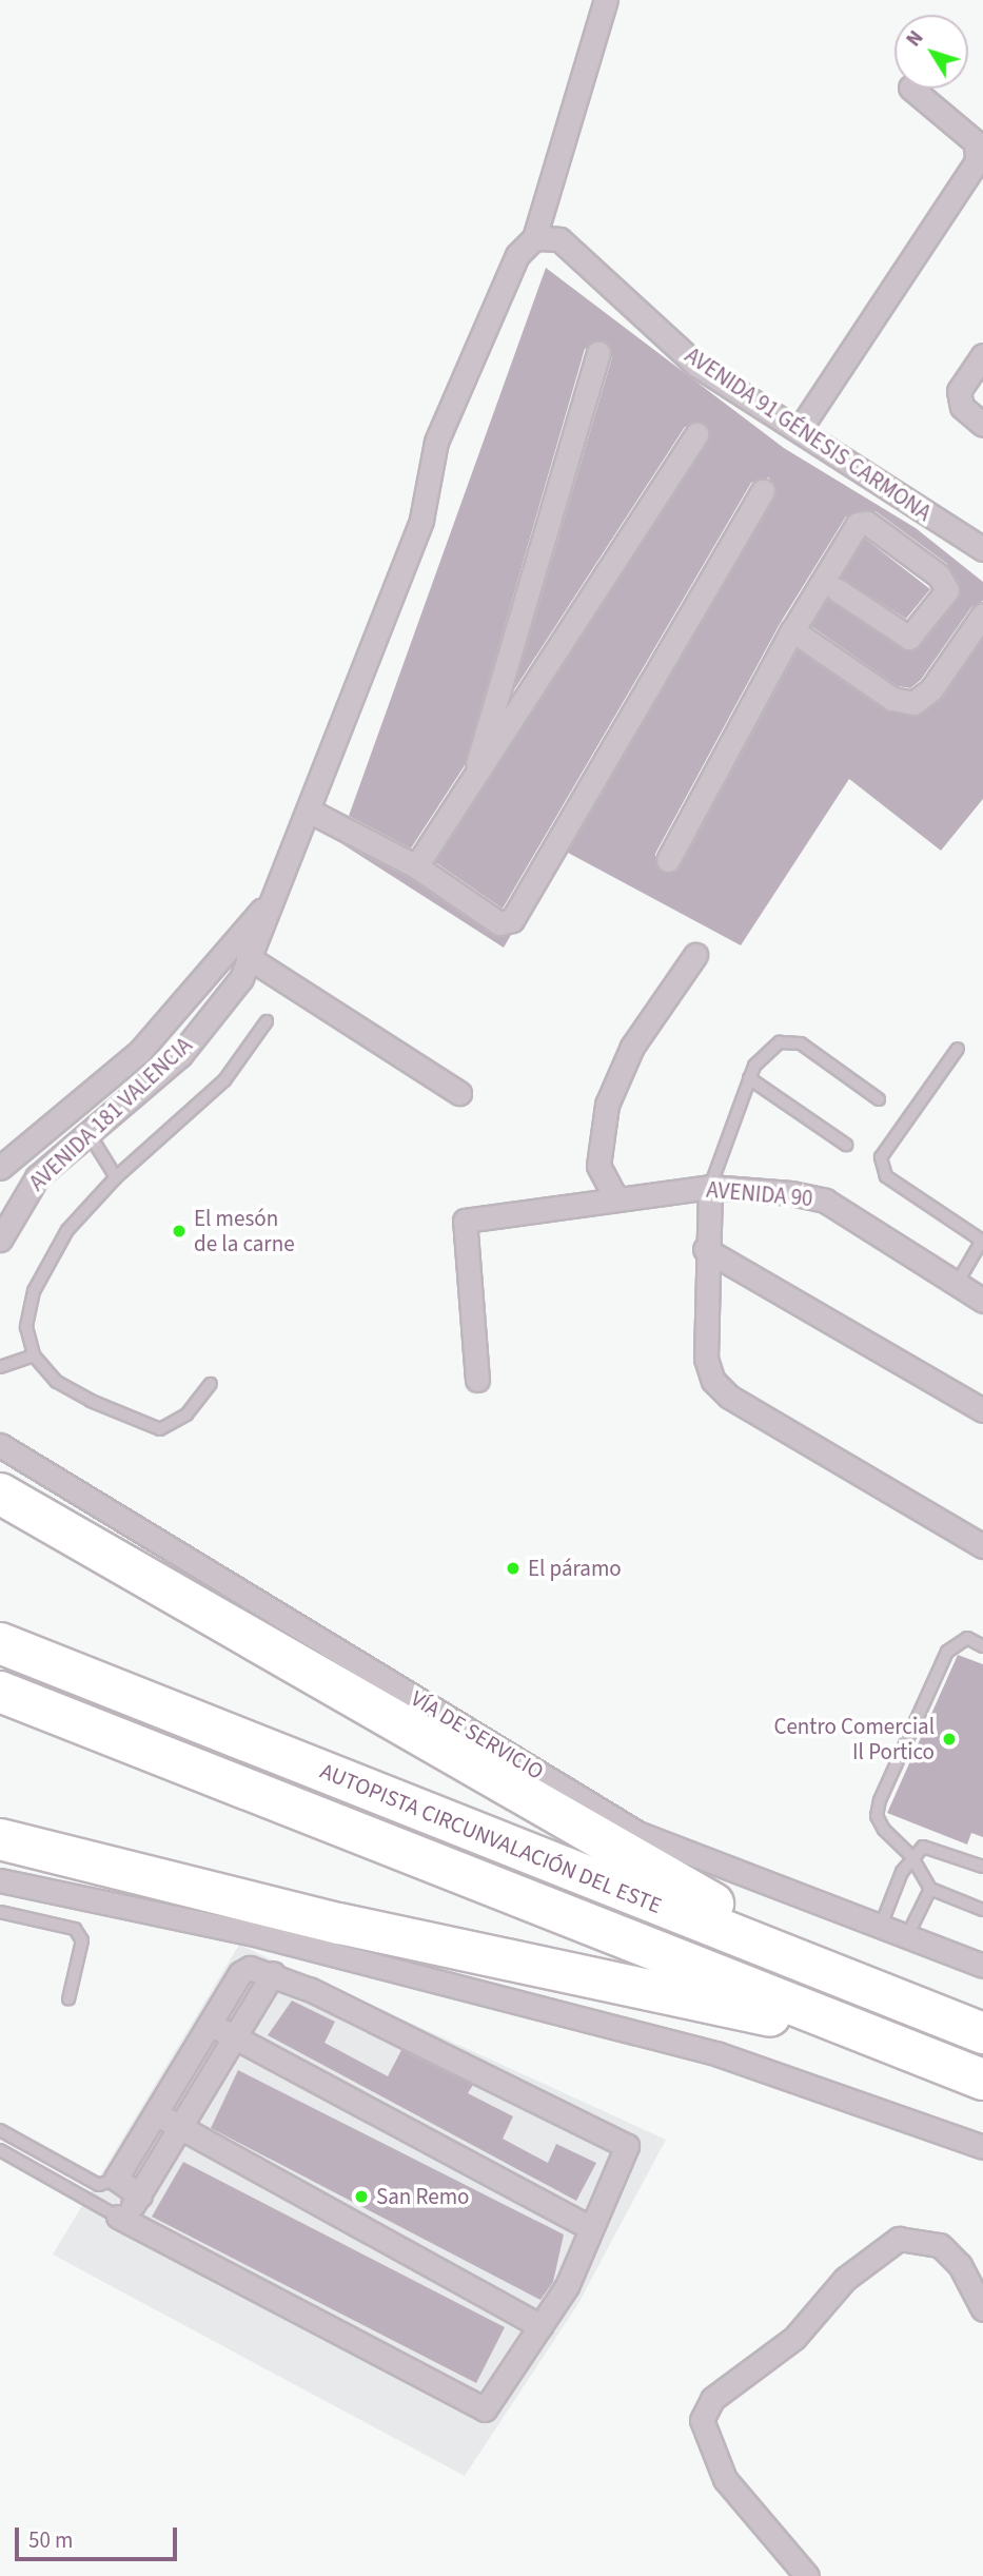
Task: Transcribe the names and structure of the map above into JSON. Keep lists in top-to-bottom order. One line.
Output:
{"streets":{"highway":["AUTOPISTA CIRCUNVALACIÓN DEL ESTE"],"street":["AVENIDA 91 GÉNESIS CARMONA","AVENIDA 181 VALENCIA","AVENIDA 90","VÍA DE SERVICIO"]},"places":["El mesón de la carne","El páramo","Centro Comercial Il Portico","San Remo"],"scale_bar":"50 m","north":"top left"}
